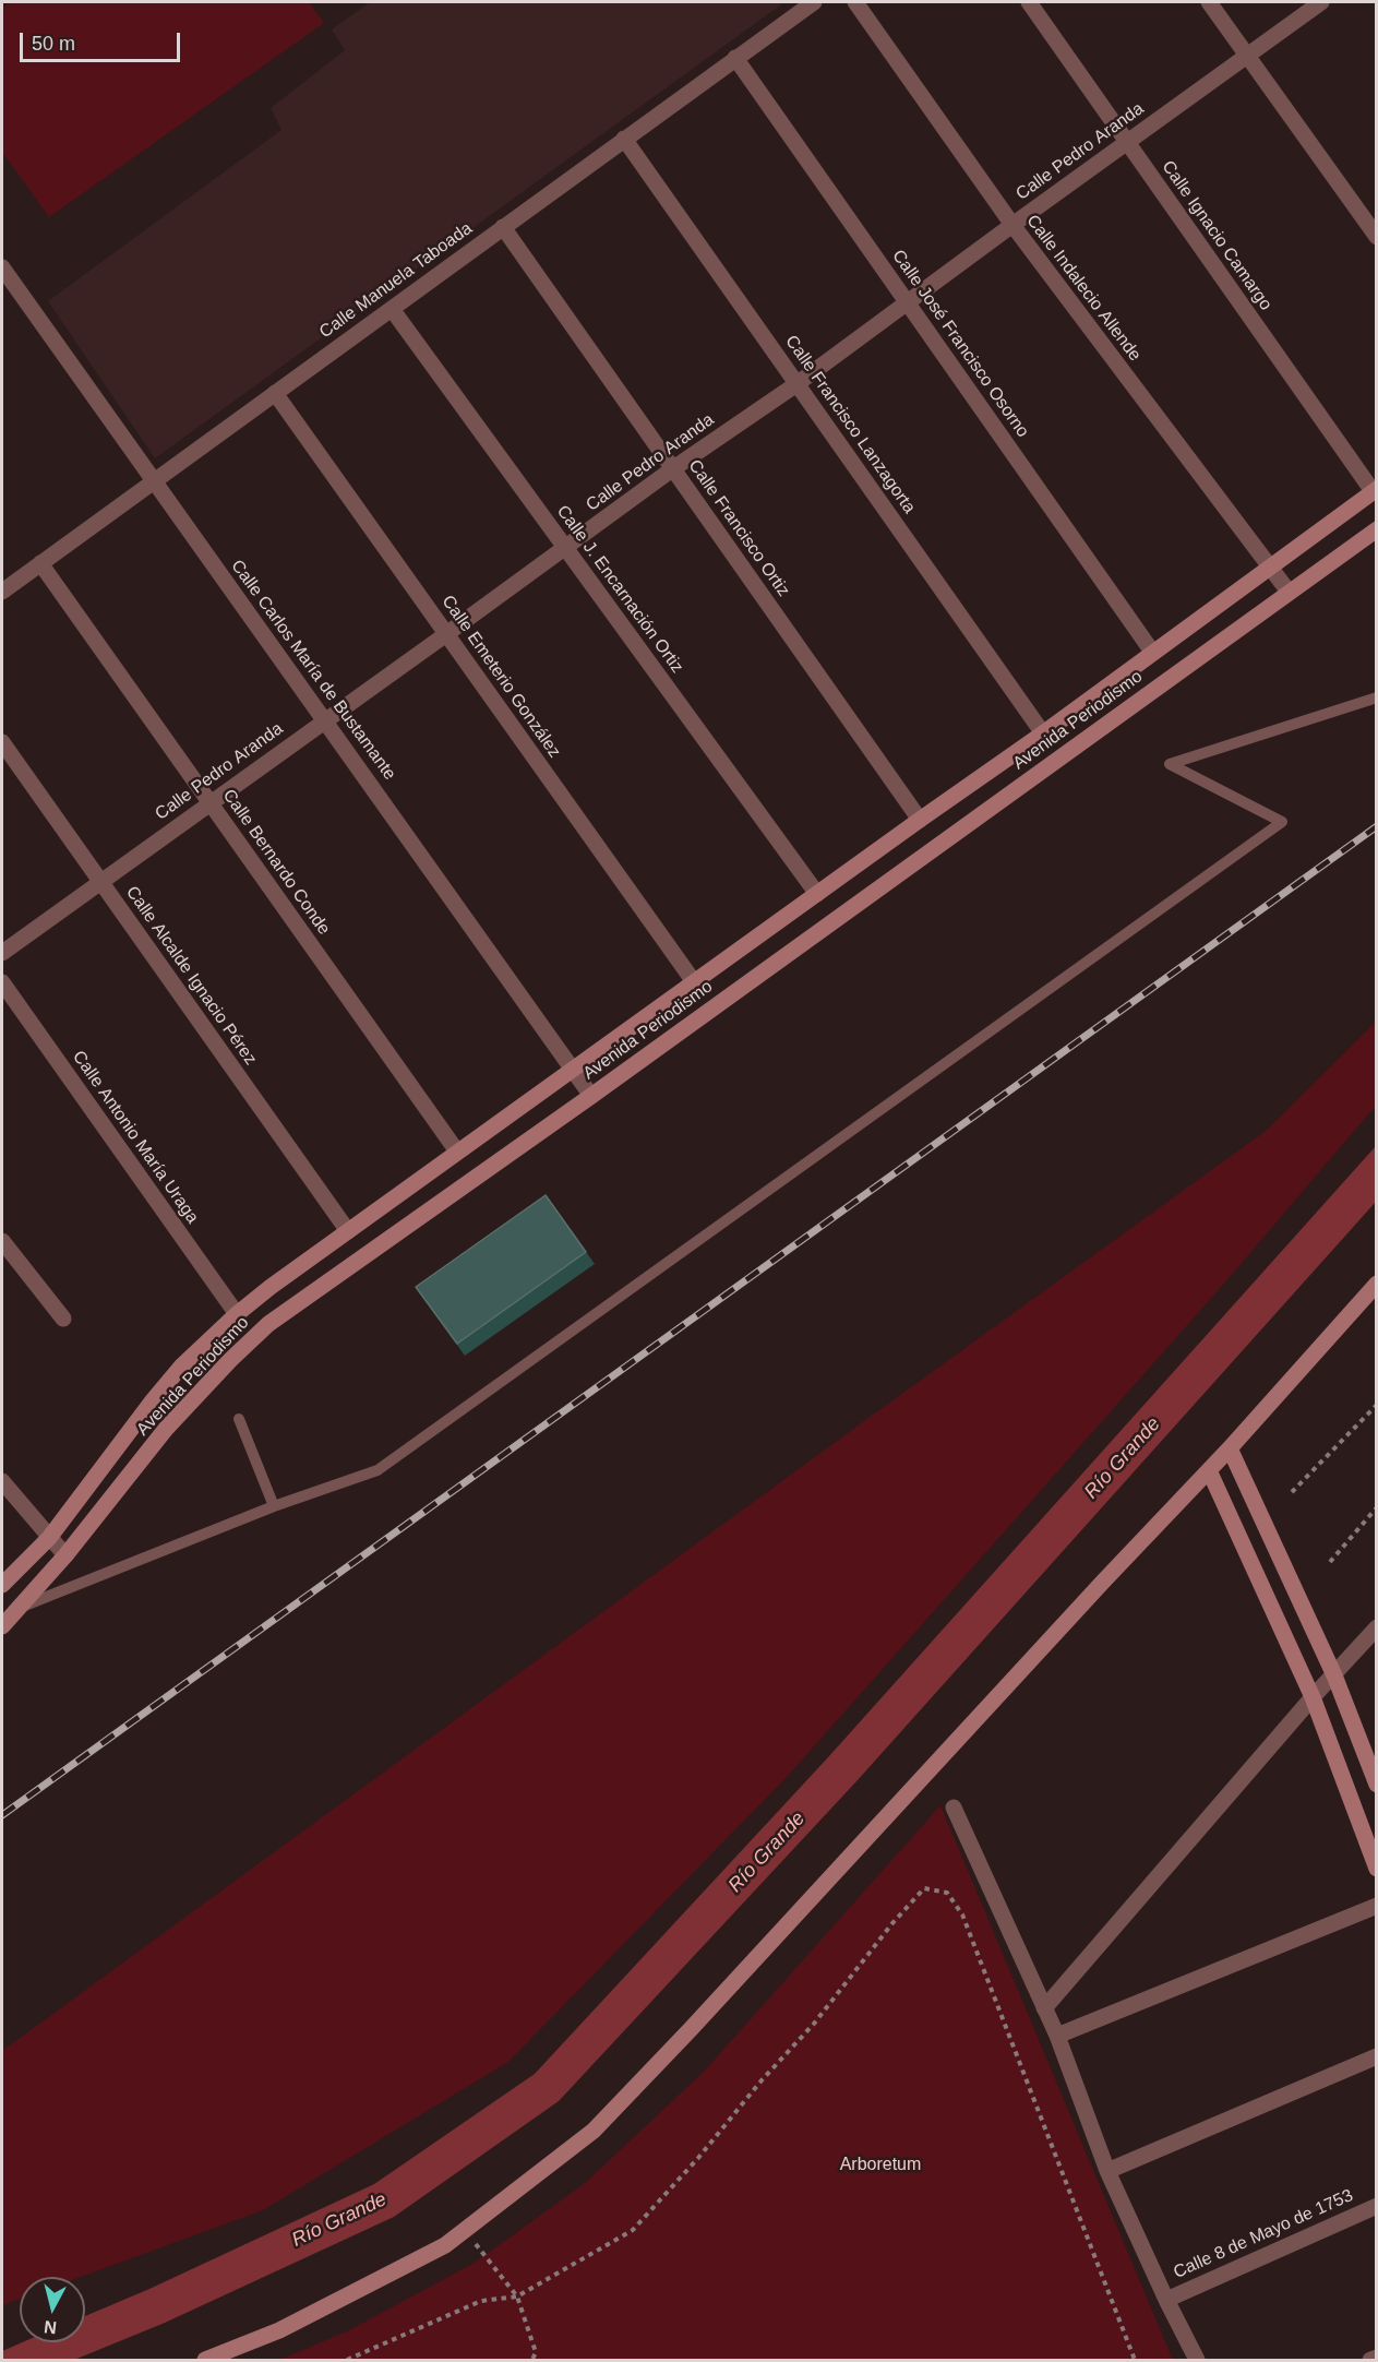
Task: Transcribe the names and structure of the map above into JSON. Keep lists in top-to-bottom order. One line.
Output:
{"streets":{"street":["Calle Pedro Aranda","Calle Ignacio Camargo","Calle Manuela Taboada","Calle Indalecio Allende","Calle José Francisco Osorno","Calle Francisco Lanzagorta","Calle Francisco Ortiz","Calle J. Encarnación Ortiz","Calle Carlos María de Bustamante","Calle Emeterio González","Avenida Periodismo","Calle Bernardo Conde","Calle Alcalde Ignacio Pérez","Calle Antonio María Uraga","Calle 8 de Mayo de 1753"]},"crossings":[["Calle Pedro Aranda","Calle Ignacio Camargo"],["Calle Pedro Aranda","Calle Indalecio Allende"],["Calle Pedro Aranda","Calle José Francisco Osorno"],["Calle Pedro Aranda","Calle Francisco Lanzagorta"],["Calle Pedro Aranda","Calle Francisco Ortiz"],["Calle Pedro Aranda","Calle J. Encarnación Ortiz"],["Calle Pedro Aranda","Calle Carlos María de Bustamante"],["Calle Pedro Aranda","Calle Emeterio González"],["Calle Pedro Aranda","Calle Bernardo Conde"],["Calle Pedro Aranda","Calle Alcalde Ignacio Pérez"],["Calle Ignacio Camargo","Avenida Periodismo"],["Calle Manuela Taboada","Calle José Francisco Osorno"],["Calle Manuela Taboada","Calle Francisco Lanzagorta"],["Calle Manuela Taboada","Calle Francisco Ortiz"],["Calle Manuela Taboada","Calle J. Encarnación Ortiz"],["Calle Manuela Taboada","Calle Carlos María de Bustamante"],["Calle Manuela Taboada","Calle Emeterio González"],["Calle Manuela Taboada","Calle Bernardo Conde"],["Calle Indalecio Allende","Avenida Periodismo"],["Calle José Francisco Osorno","Avenida Periodismo"],["Calle Francisco Lanzagorta","Avenida Periodismo"],["Calle Francisco Ortiz","Avenida Periodismo"],["Calle J. Encarnación Ortiz","Avenida Periodismo"],["Calle Carlos María de Bustamante","Avenida Periodismo"],["Calle Emeterio González","Avenida Periodismo"],["Avenida Periodismo","Calle Bernardo Conde"],["Avenida Periodismo","Calle Alcalde Ignacio Pérez"],["Avenida Periodismo","Calle Antonio María Uraga"]],"water":["Río Grande"],"parks":["Arboretum"],"scale_bar":"50 m","north":"bottom"}
